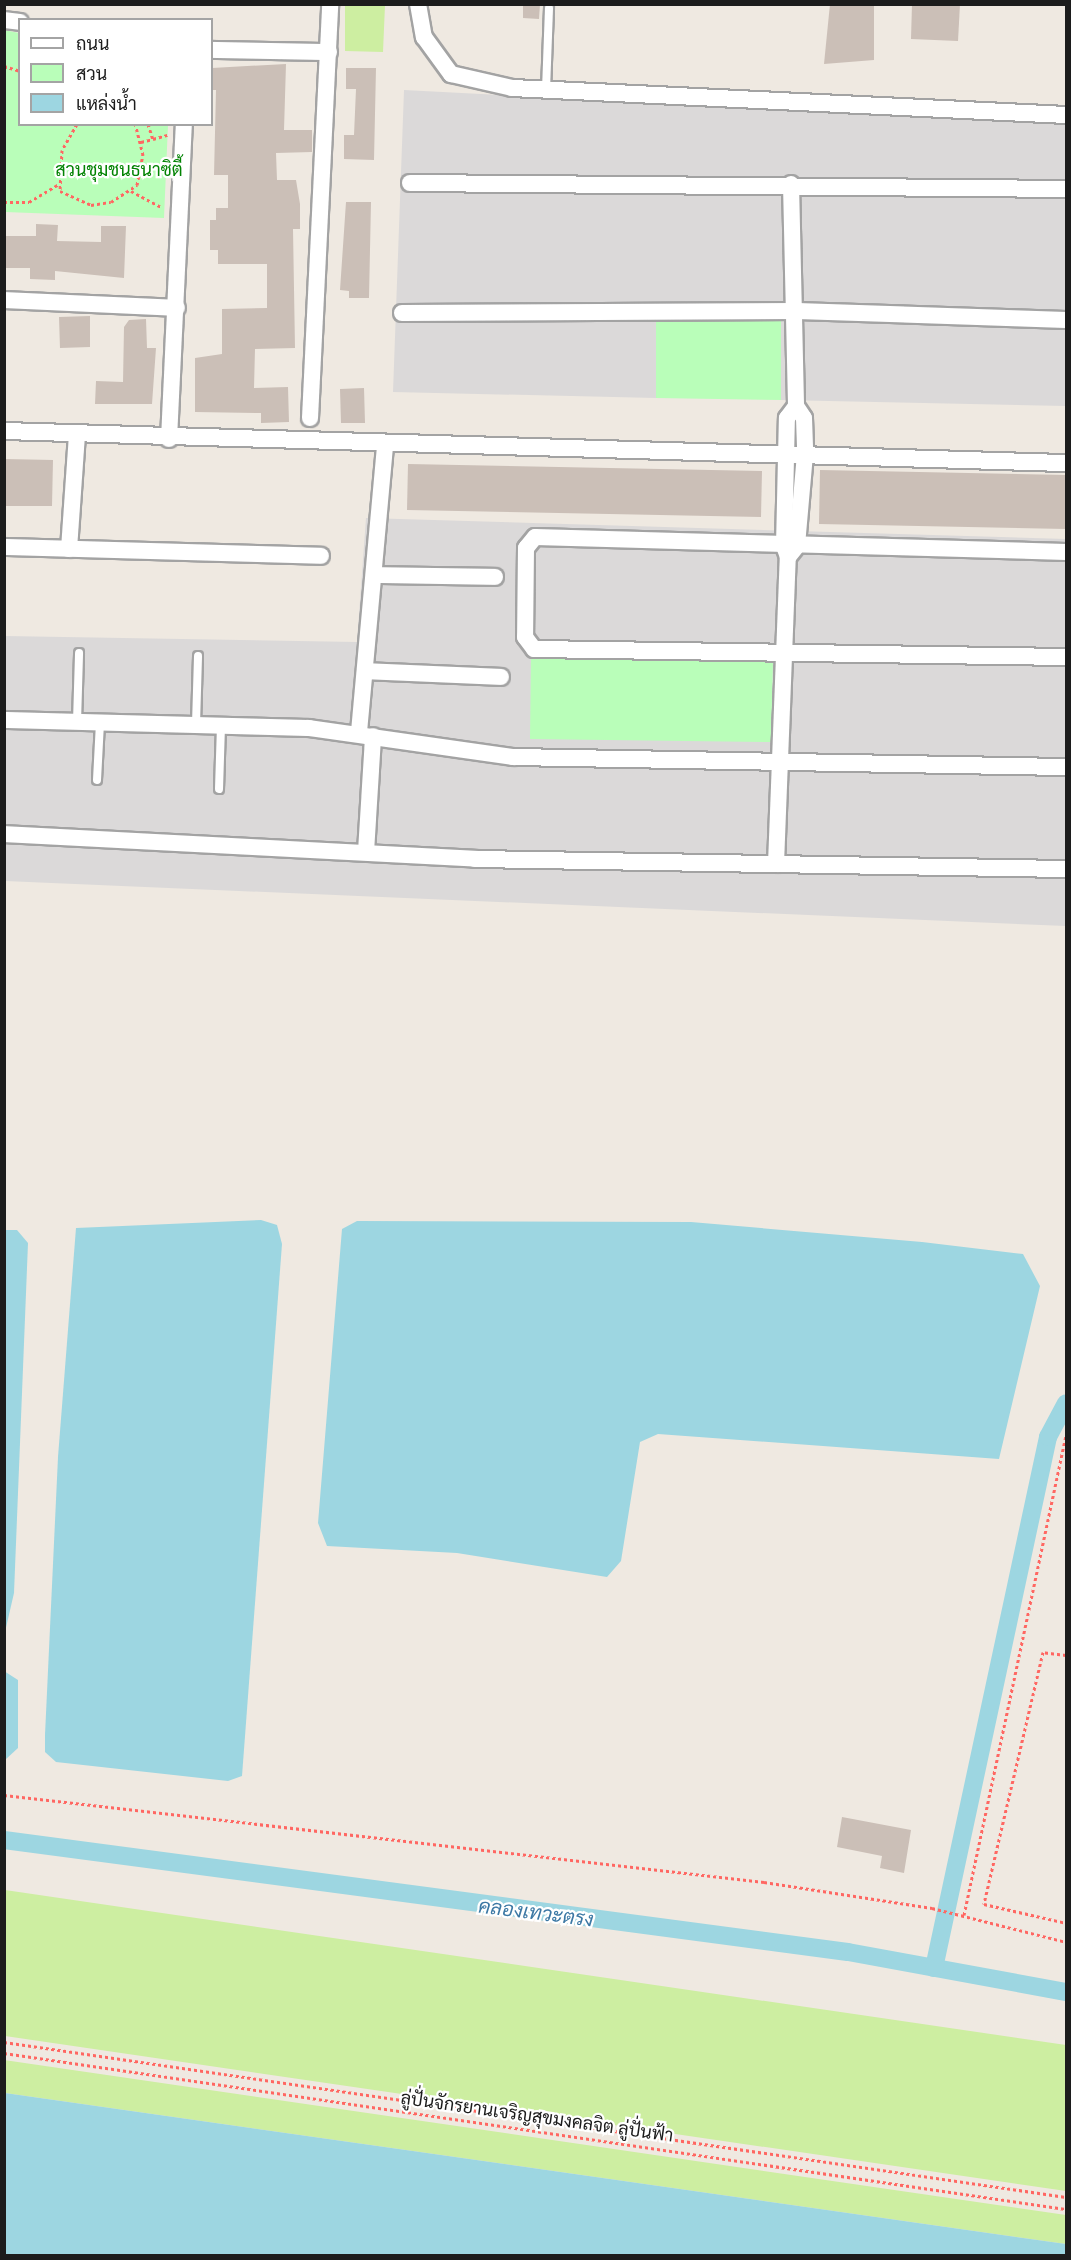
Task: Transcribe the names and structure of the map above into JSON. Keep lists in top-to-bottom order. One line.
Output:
{"streets":{"path":["ลู่ปั่นจักรยานเจริญสุขมงคลจิต ลู่ปั่นฟ้า"]},"water":["คลองเทวะตรง"],"parks":["สวนชุมชนธนาซิตี้"],"legend":["ถนน","สวน","แหล่งน้ำ"]}
